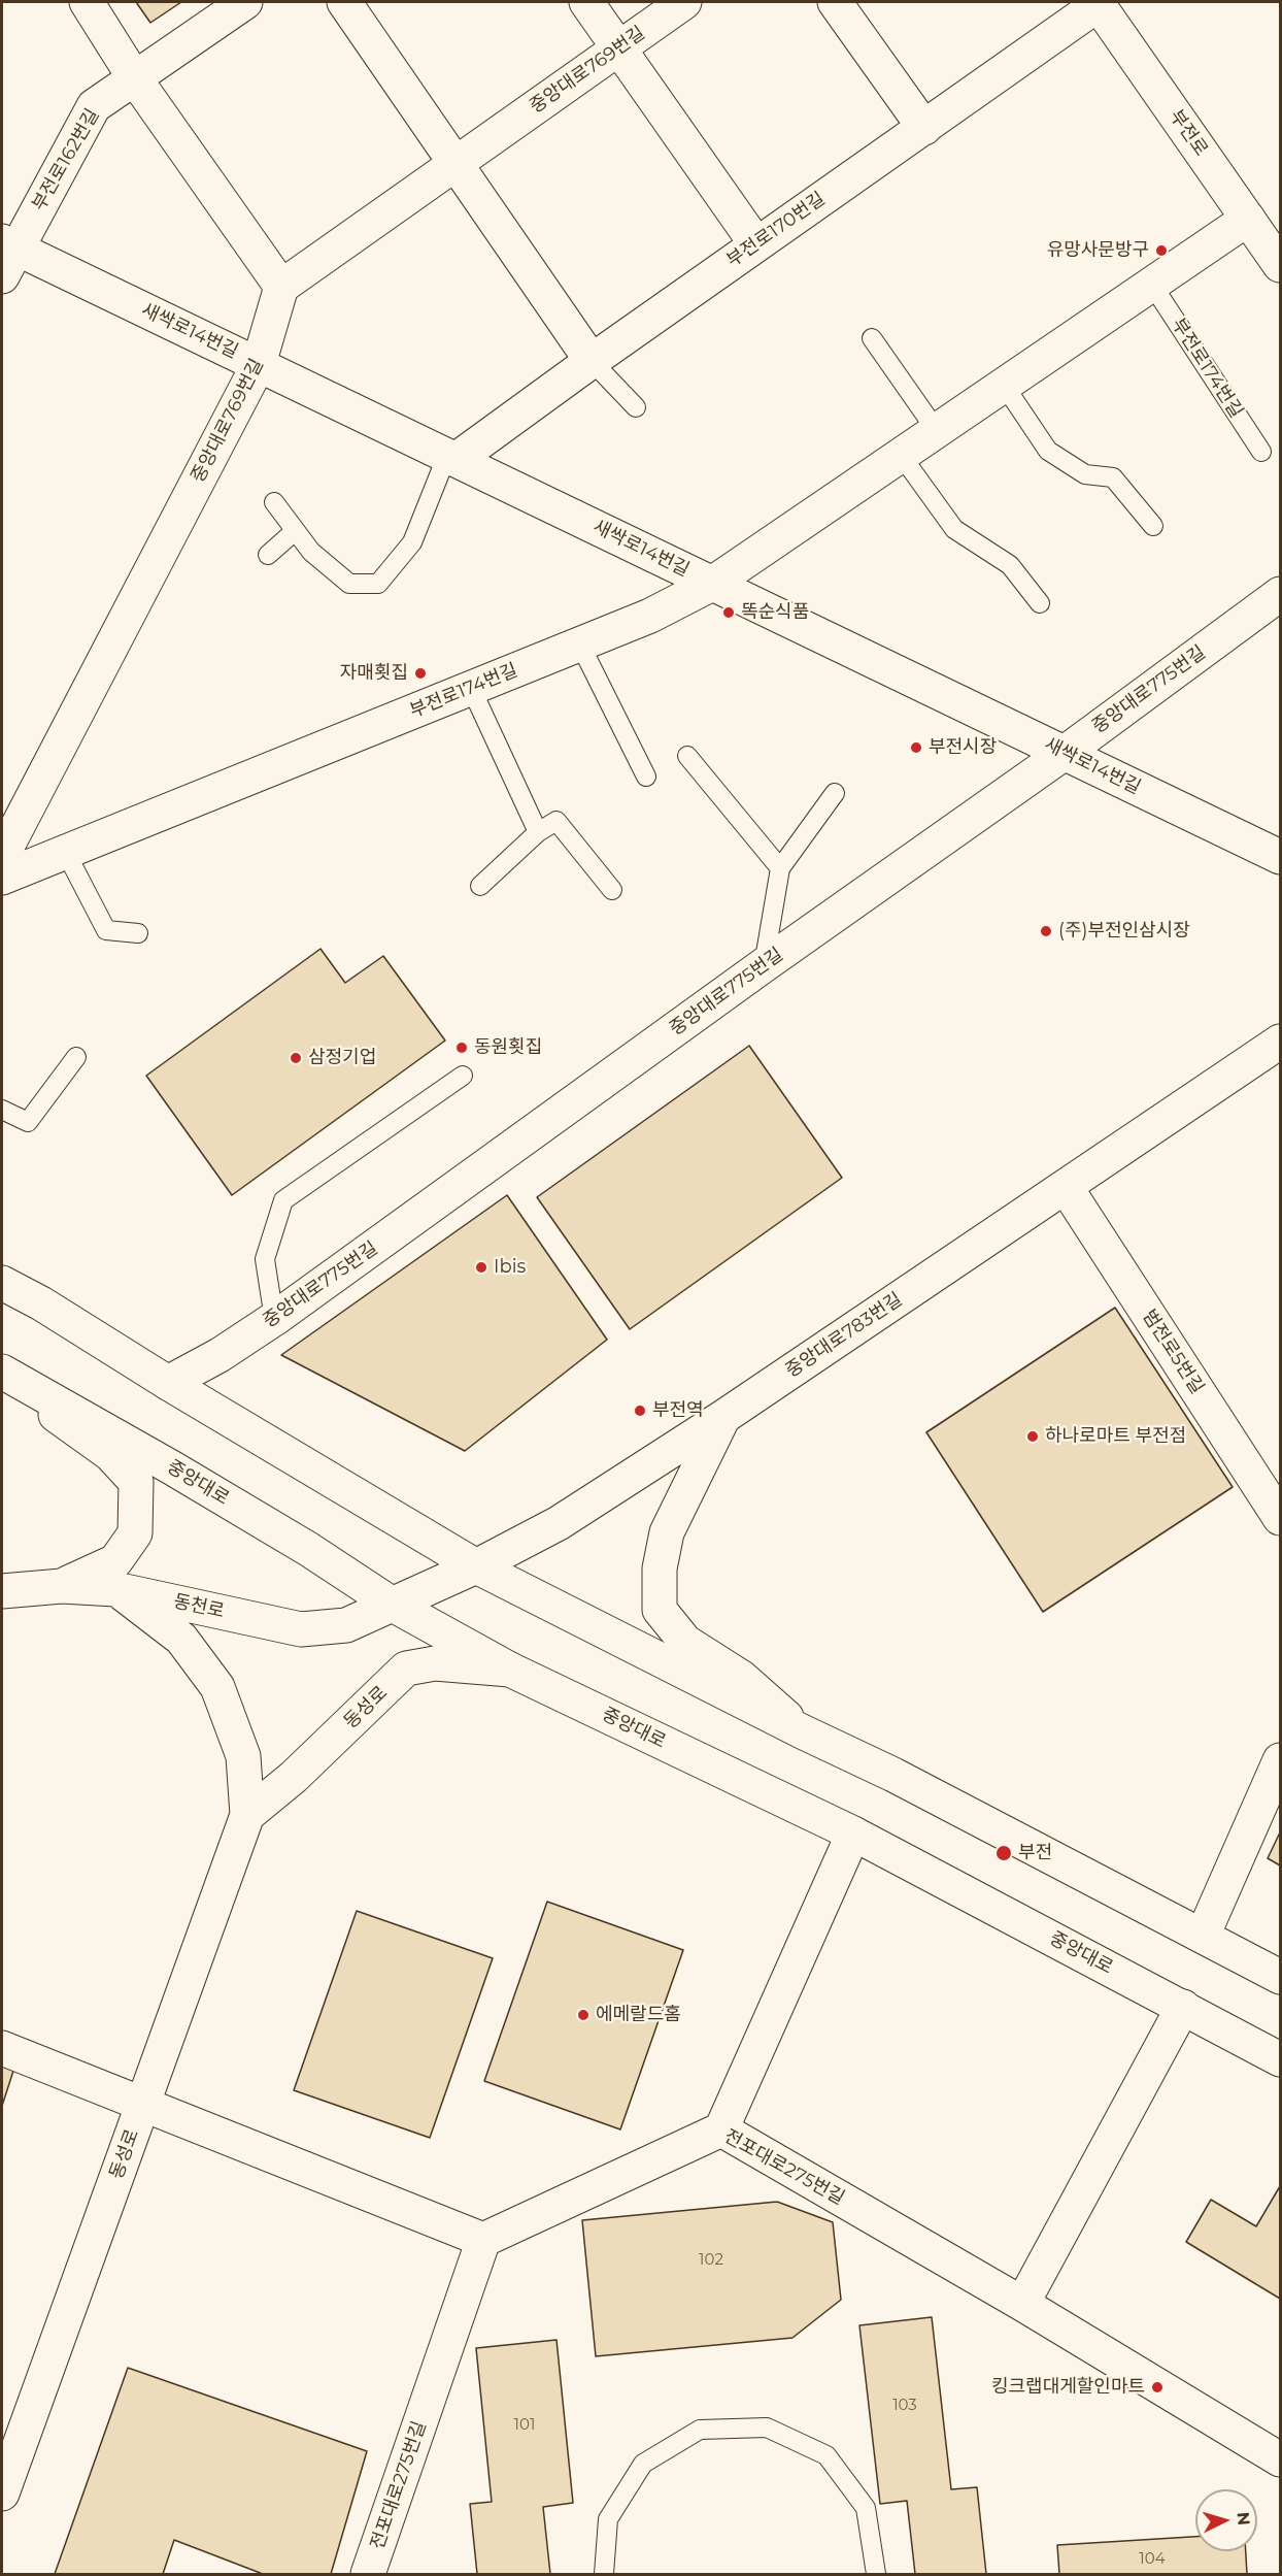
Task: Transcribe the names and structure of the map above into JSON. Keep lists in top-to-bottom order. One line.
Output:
{"streets":{"street":["중앙대로769번길","부전로","부전로162번길","부전로170번길","새싹로14번길","부전로174번길","중앙대로775번길","중앙대로783번길","범전로5번길","중앙대로","동천로","동성로","전포대로275번길"]},"crossings":[["중앙대로769번길","새싹로14번길"],["부전로","부전로170번길"],["부전로","부전로174번길"],["부전로162번길","새싹로14번길"],["부전로170번길","새싹로14번길"],["새싹로14번길","부전로174번길"],["새싹로14번길","중앙대로775번길"],["중앙대로783번길","범전로5번길"],["중앙대로783번길","중앙대로"],["중앙대로783번길","동천로"],["중앙대로","동천로"],["중앙대로","동성로"],["동천로","동성로"]],"places":["유망사문방구","똑순식품","자매횟집","부전시장","(주)부전인삼시장","동원횟집","삼정기업","Ibis","부전역","하나로마트 부전점","부전","에메랄드홈","킹크랩대게할인마트"],"house_numbers":["102","103","101","104"],"north":"right"}
